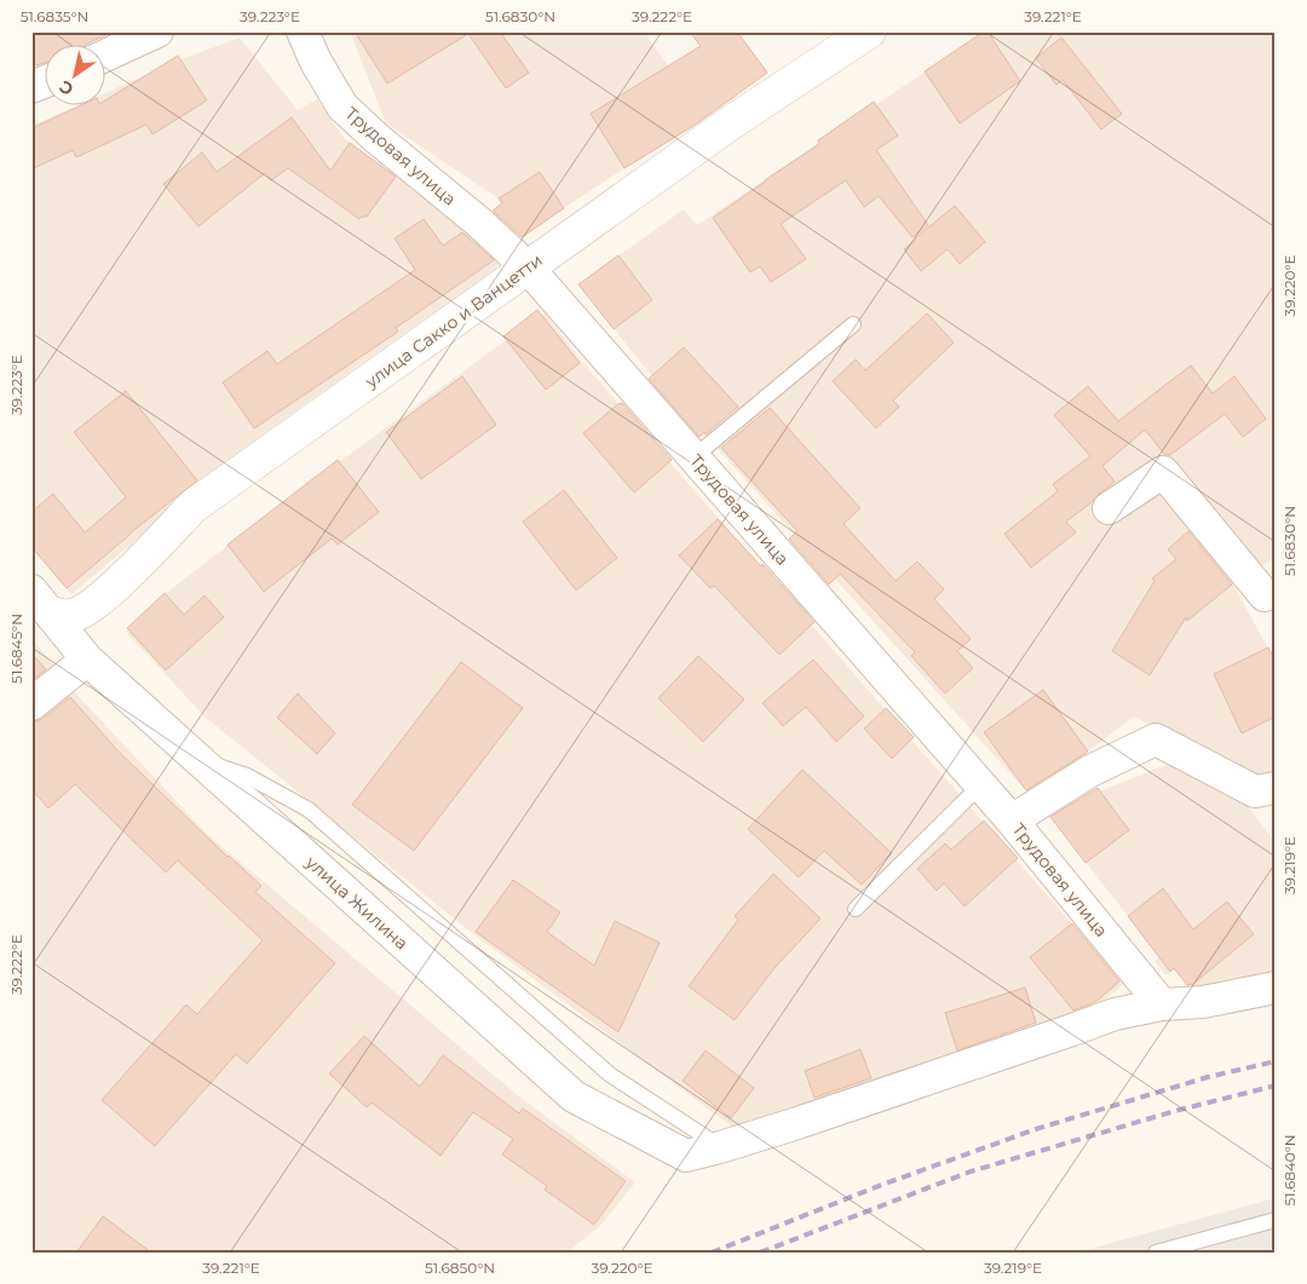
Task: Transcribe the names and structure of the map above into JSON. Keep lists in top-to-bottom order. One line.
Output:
{"streets":{"street":["Трудовая улица","улица Сакко и Ванцетти","улица Жилина"]},"crossings":[["Трудовая улица","улица Сакко и Ванцетти"],["Трудовая улица","улица Жилина"],["улица Сакко и Ванцетти","улица Жилина"]],"north":"bottom left","coordinates":["51.6835°N","39.223°E","51.6830°N","39.222°E","39.221°E","39.220°E","51.6845°N","39.219°E","51.6840°N","51.6850°N"]}
